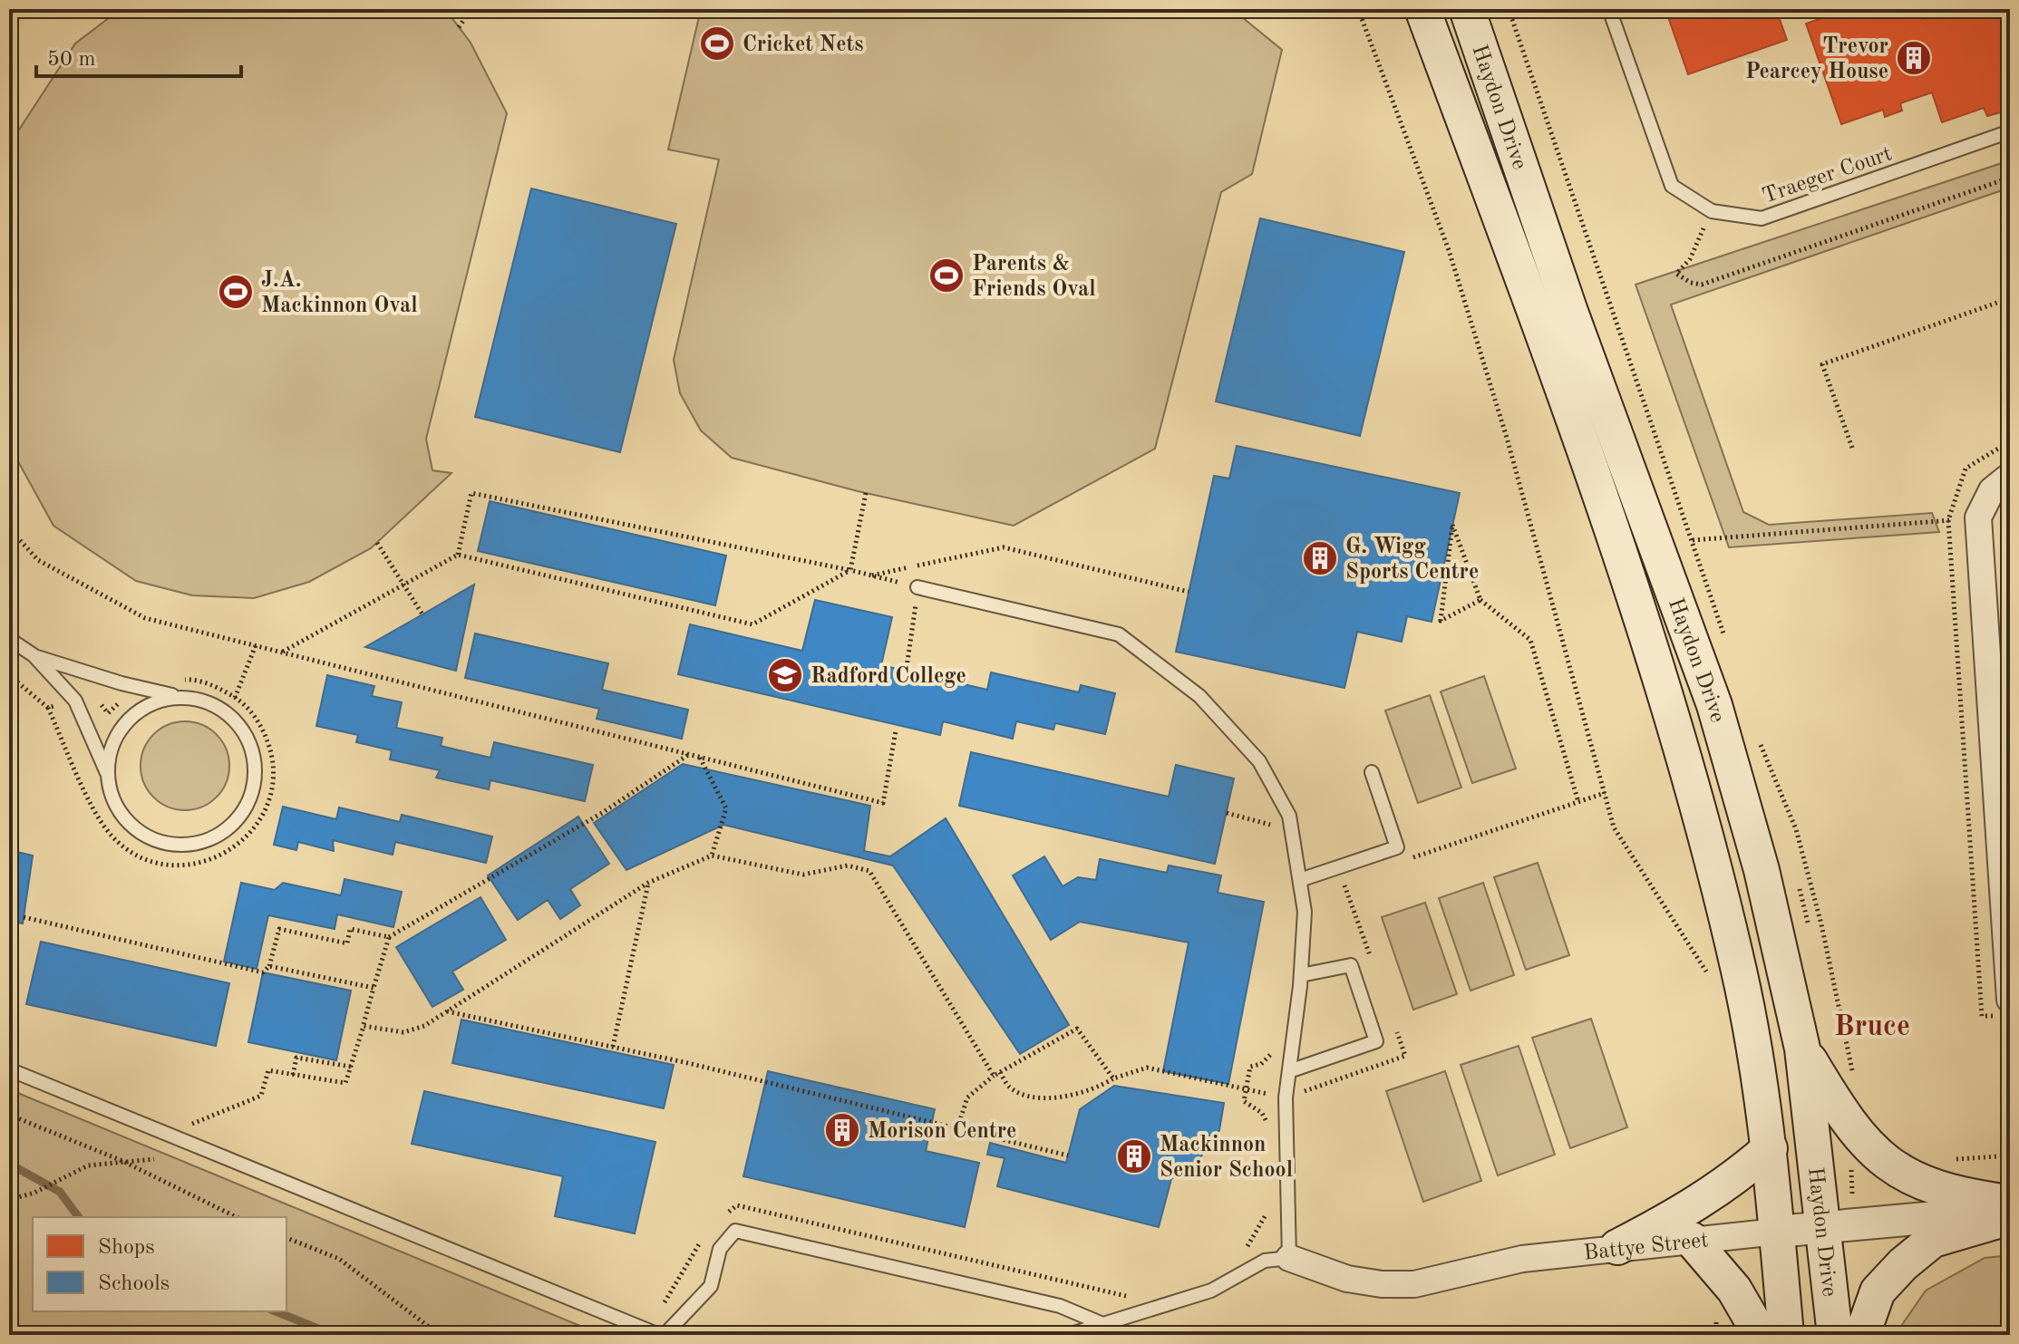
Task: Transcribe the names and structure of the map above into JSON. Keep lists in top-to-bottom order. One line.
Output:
{"streets":{"main road":["Haydon Drive"],"street":["Battye Street"],"lane":["Traeger Court"]},"crossings":[["Haydon Drive","Battye Street"]],"districts":["Bruce"],"places":{"sports":["Cricket Nets","Parents & Friends Oval","J.A. Mackinnon Oval"],"building":["Trevor Pearcey House","G. Wigg Sports Centre","Morison Centre","Mackinnon Senior School"],"school or university":["Radford College"]},"legend":["Shops","Schools"],"scale_bar":"50 m"}
